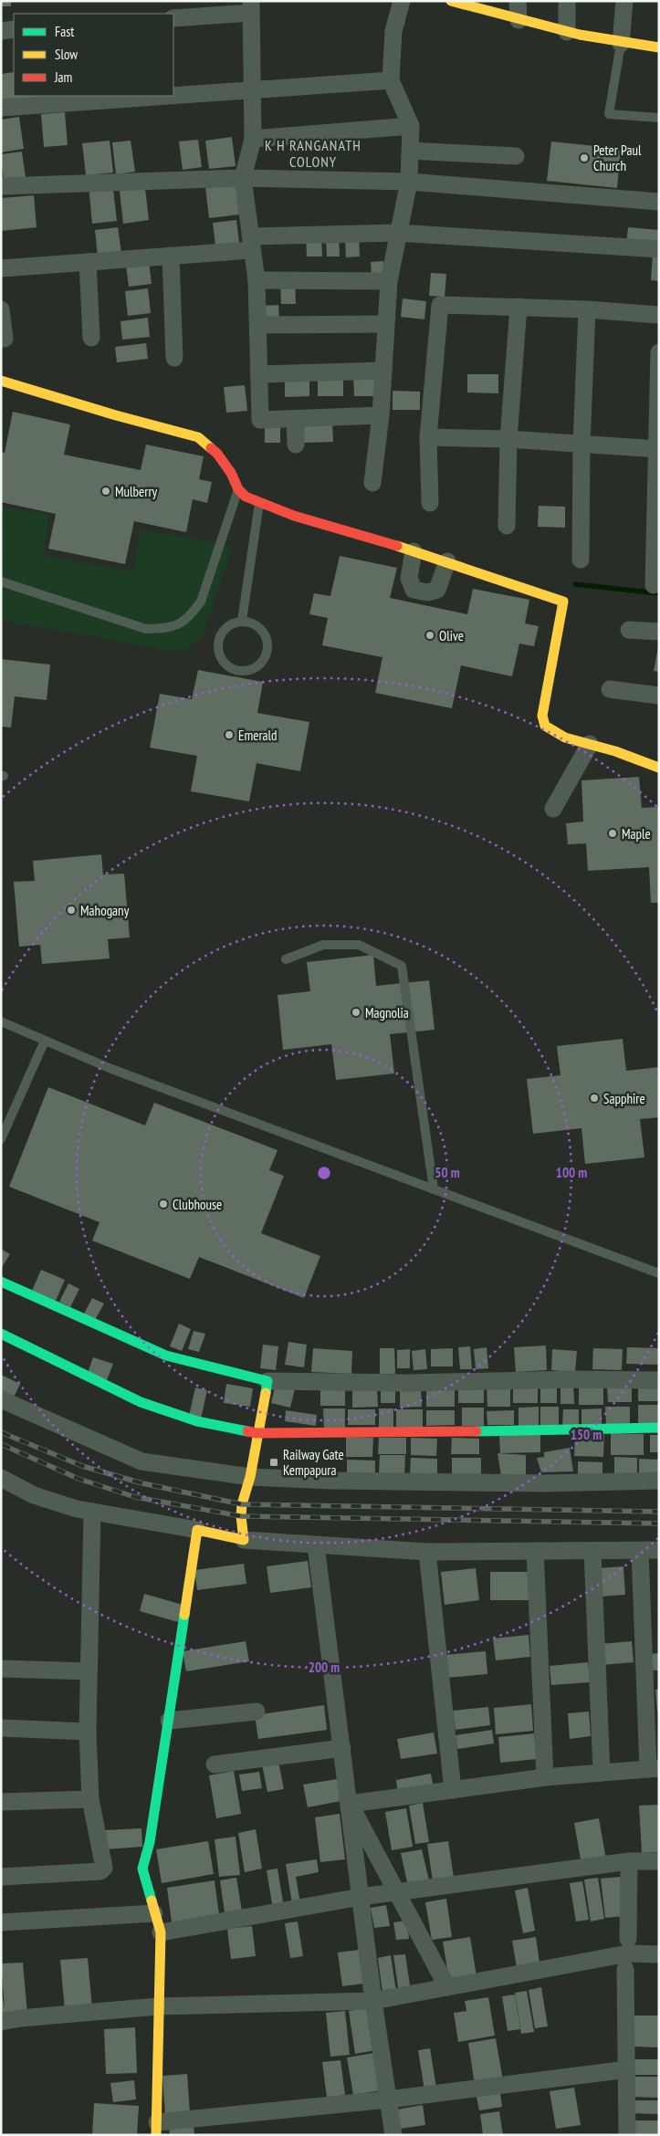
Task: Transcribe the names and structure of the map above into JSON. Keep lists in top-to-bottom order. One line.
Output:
{"districts":["K H RANGANATH COLONY"],"places":{"other":["Peter Paul Church","Mulberry","Olive","Emerald","Maple","Mahogany","Magnolia","Sapphire","Clubhouse"],"transit":["Railway Gate Kempapura"]},"legend":["Fast","Slow","Jam"],"rings":["50 m","100 m","150 m","200 m"]}
